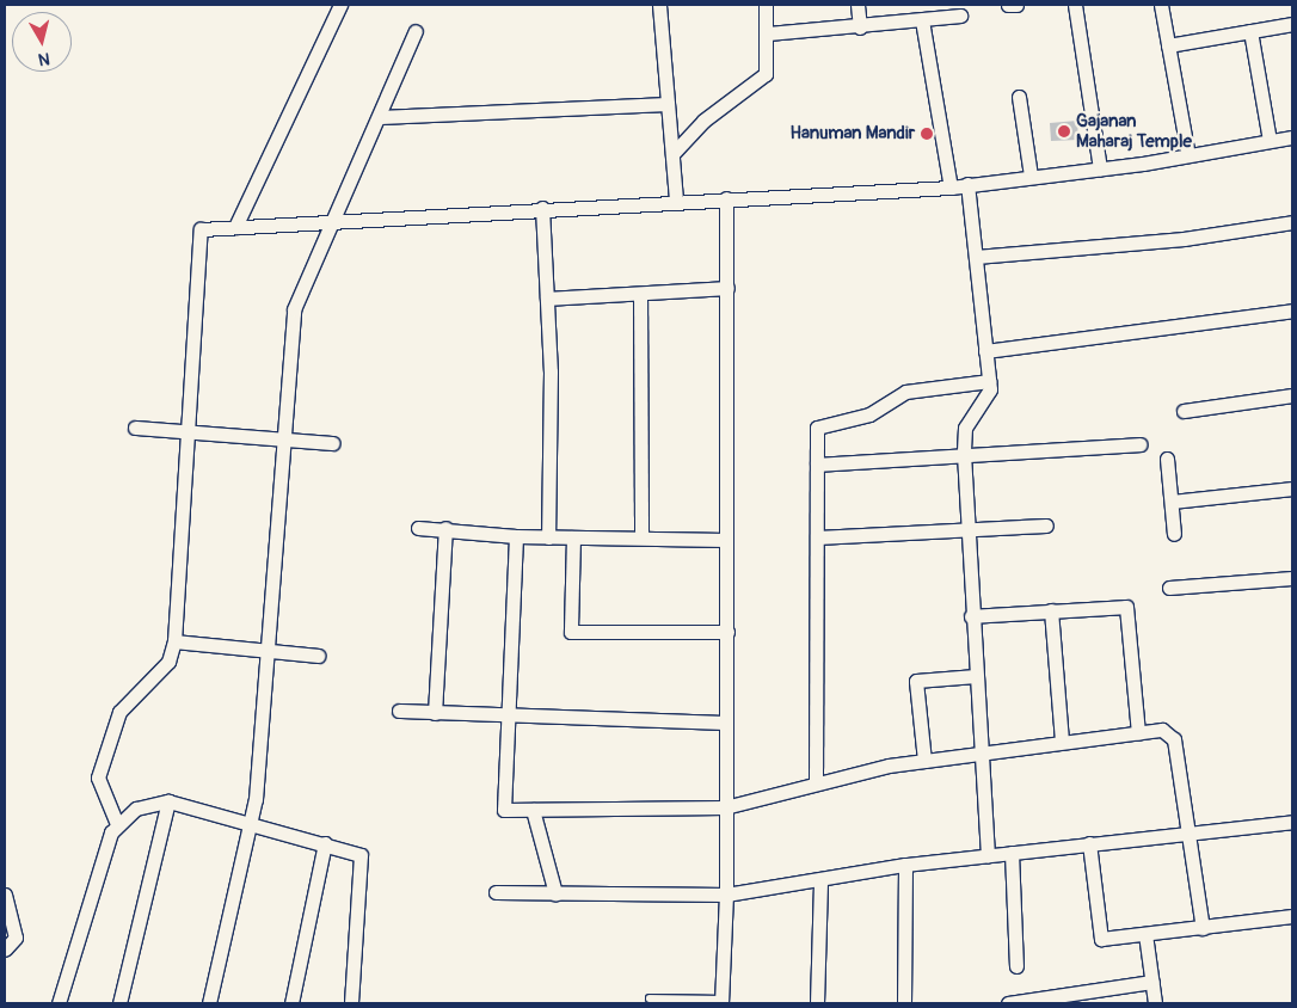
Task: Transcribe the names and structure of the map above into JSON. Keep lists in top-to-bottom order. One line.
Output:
{"places":["Gajanan Maharaj Temple","Hanuman Mandir"],"north":"bottom"}
